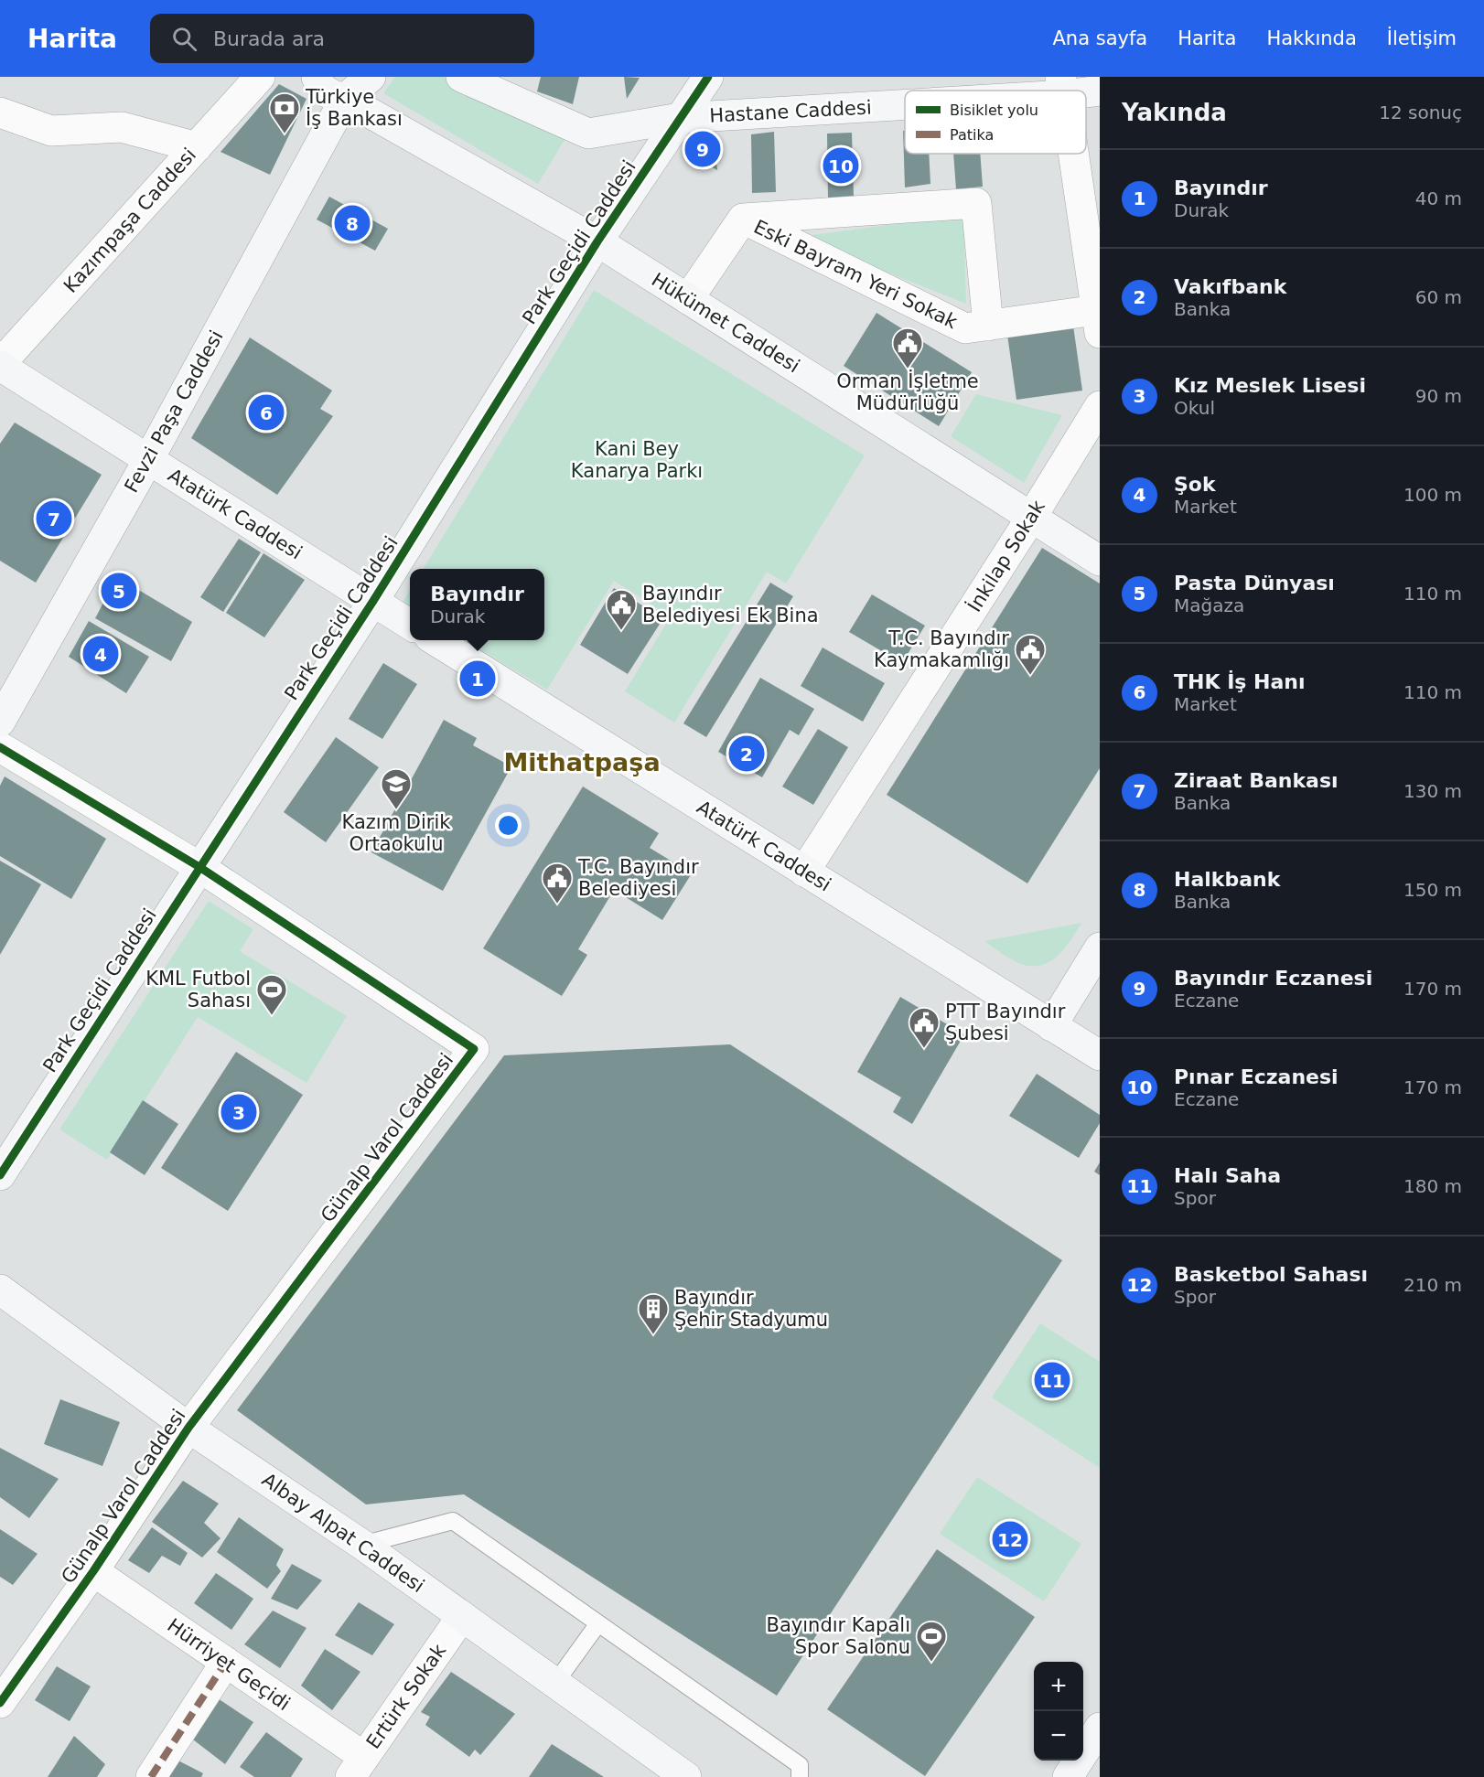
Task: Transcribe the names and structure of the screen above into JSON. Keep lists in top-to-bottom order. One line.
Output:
{"streets":{"street":["Hastane Caddesi","Kazımpaşa Caddesi","Park Geçidi Caddesi","Eski Bayram Yeri Sokak","Hükümet Caddesi","Fevzi Paşa Caddesi","Atatürk Caddesi","İnkilap Sokak","Günalp Varol Caddesi","Albay Alpat Caddesi","Hürriyet Geçidi","Ertürk Sokak"]},"crossings":[["Hastane Caddesi","Park Geçidi Caddesi"],["Kazımpaşa Caddesi","Atatürk Caddesi"],["Park Geçidi Caddesi","Hükümet Caddesi"],["Park Geçidi Caddesi","Atatürk Caddesi"],["Park Geçidi Caddesi","Günalp Varol Caddesi"],["Eski Bayram Yeri Sokak","Hükümet Caddesi"],["Hükümet Caddesi","Fevzi Paşa Caddesi"],["Hükümet Caddesi","İnkilap Sokak"],["Fevzi Paşa Caddesi","Atatürk Caddesi"],["Atatürk Caddesi","İnkilap Sokak"],["Günalp Varol Caddesi","Albay Alpat Caddesi"],["Günalp Varol Caddesi","Hürriyet Geçidi"],["Albay Alpat Caddesi","Ertürk Sokak"],["Hürriyet Geçidi","Ertürk Sokak"]],"districts":["Mithatpaşa"],"parks":["Kani Bey Kanarya Parkı"],"places":{"bank":["Türkiye İş Bankası"],"public building":["Orman İşletme Müdürlüğü","Bayındır Belediyesi Ek Bina","T.C. Bayındır Kaymakamlığı","T.C. Bayındır Belediyesi","PTT Bayındır Şubesi"],"school or university":["Kazım Dirik Ortaokulu"],"sports":["KML Futbol Sahası","Bayındır Kapalı Spor Salonu"],"building":["Bayındır Şehir Stadyumu"]},"legend":["Bisiklet yolu","Patika"],"page":{"header":"Harita","search":"Burada ara","nav":["Ana sayfa","Harita","Hakkında","İletişim"],"heading":["Yakında","12 sonuç"],"pins":["9","10","8","6","7","5","4","1","2","3","11","12"],"list":[{"mark":"1","name":"Bayındır","note":"Durak","value":"40 m"},{"mark":"2","name":"Vakıfbank","note":"Banka","value":"60 m"},{"mark":"3","name":"Kız Meslek Lisesi","note":"Okul","value":"90 m"},{"mark":"4","name":"Şok","note":"Market","value":"100 m"},{"mark":"5","name":"Pasta Dünyası","note":"Mağaza","value":"110 m"},{"mark":"6","name":"THK İş Hanı","note":"Market","value":"110 m"},{"mark":"7","name":"Ziraat Bankası","note":"Banka","value":"130 m"},{"mark":"8","name":"Halkbank","note":"Banka","value":"150 m"},{"mark":"9","name":"Bayındır Eczanesi","note":"Eczane","value":"170 m"},{"mark":"10","name":"Pınar Eczanesi","note":"Eczane","value":"170 m"},{"mark":"11","name":"Halı Saha","note":"Spor","value":"180 m"},{"mark":"12","name":"Basketbol Sahası","note":"Spor","value":"210 m"}],"popup":["Bayındır","Durak"],"map_buttons":["+","−"]}}
